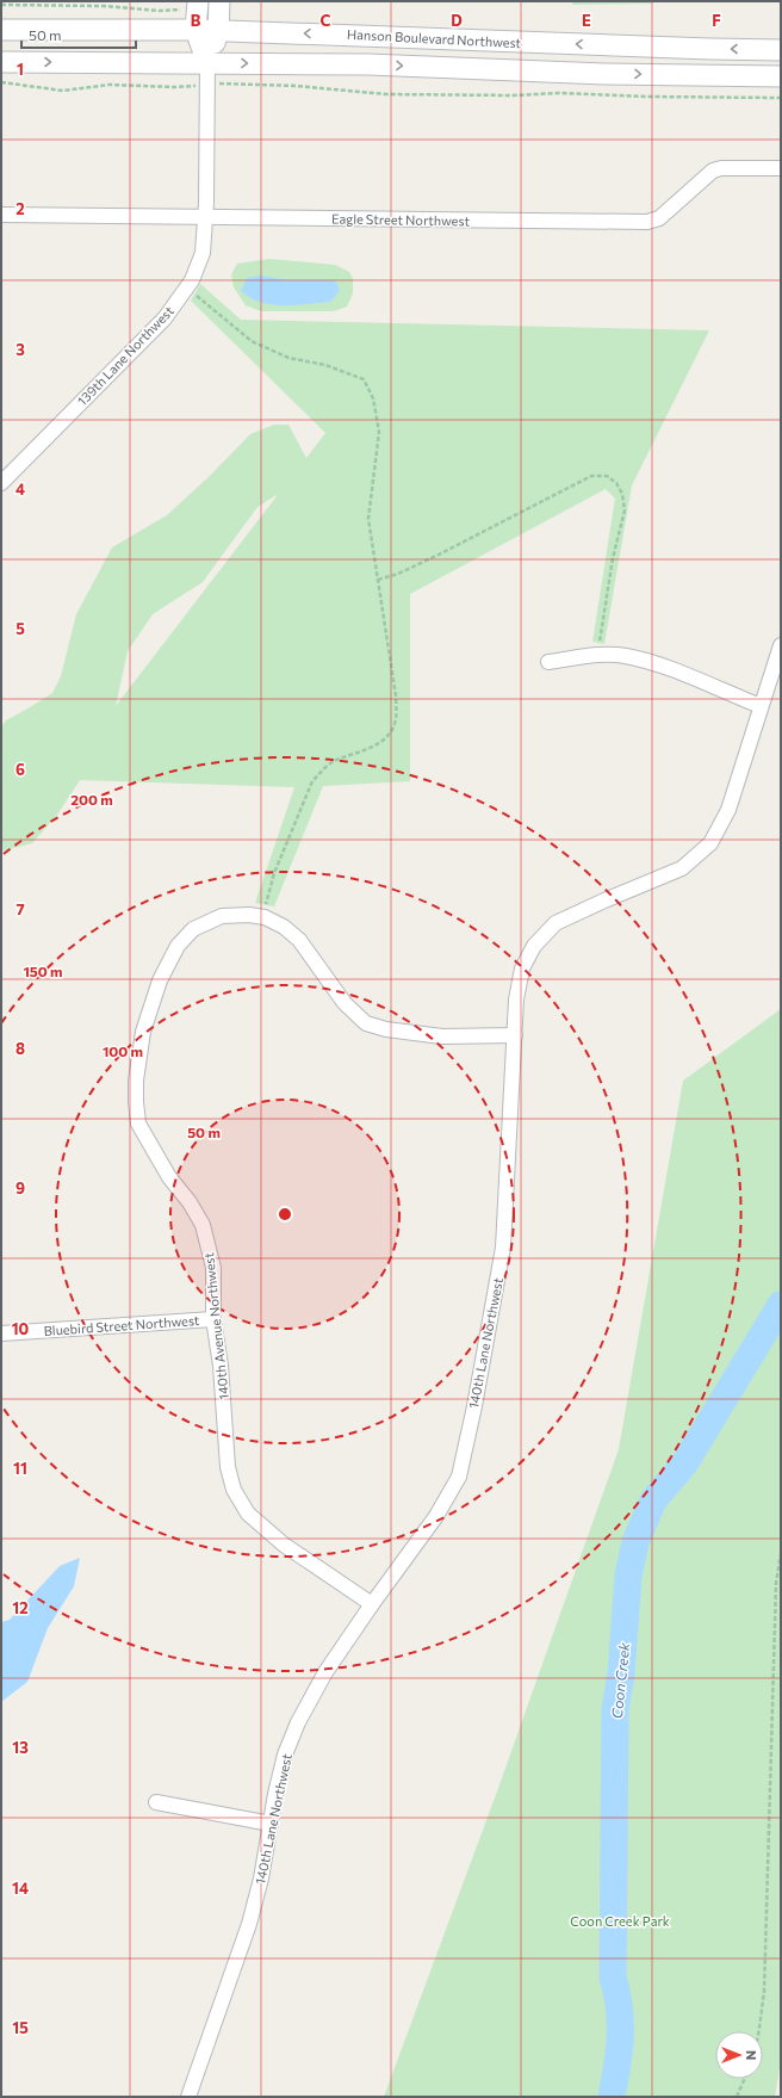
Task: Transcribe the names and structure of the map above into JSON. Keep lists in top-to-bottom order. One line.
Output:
{"streets":{"main road":["Hanson Boulevard Northwest"],"street":["Eagle Street Northwest","139th Lane Northwest","Bluebird Street Northwest","140th Avenue Northwest","140th Lane Northwest"]},"crossings":[["Eagle Street Northwest","139th Lane Northwest"],["Bluebird Street Northwest","140th Avenue Northwest"],["140th Avenue Northwest","140th Lane Northwest"]],"water":["Coon Creek"],"parks":["Coon Creek Park"],"scale_bar":"50 m","north":"right","grid":{"columns":["B","C","D","E","F"],"rows":["1","2","3","4","5","6","7","8","9","10","11","12","13","14","15"]},"rings":["200 m","150 m","100 m","50 m"]}
